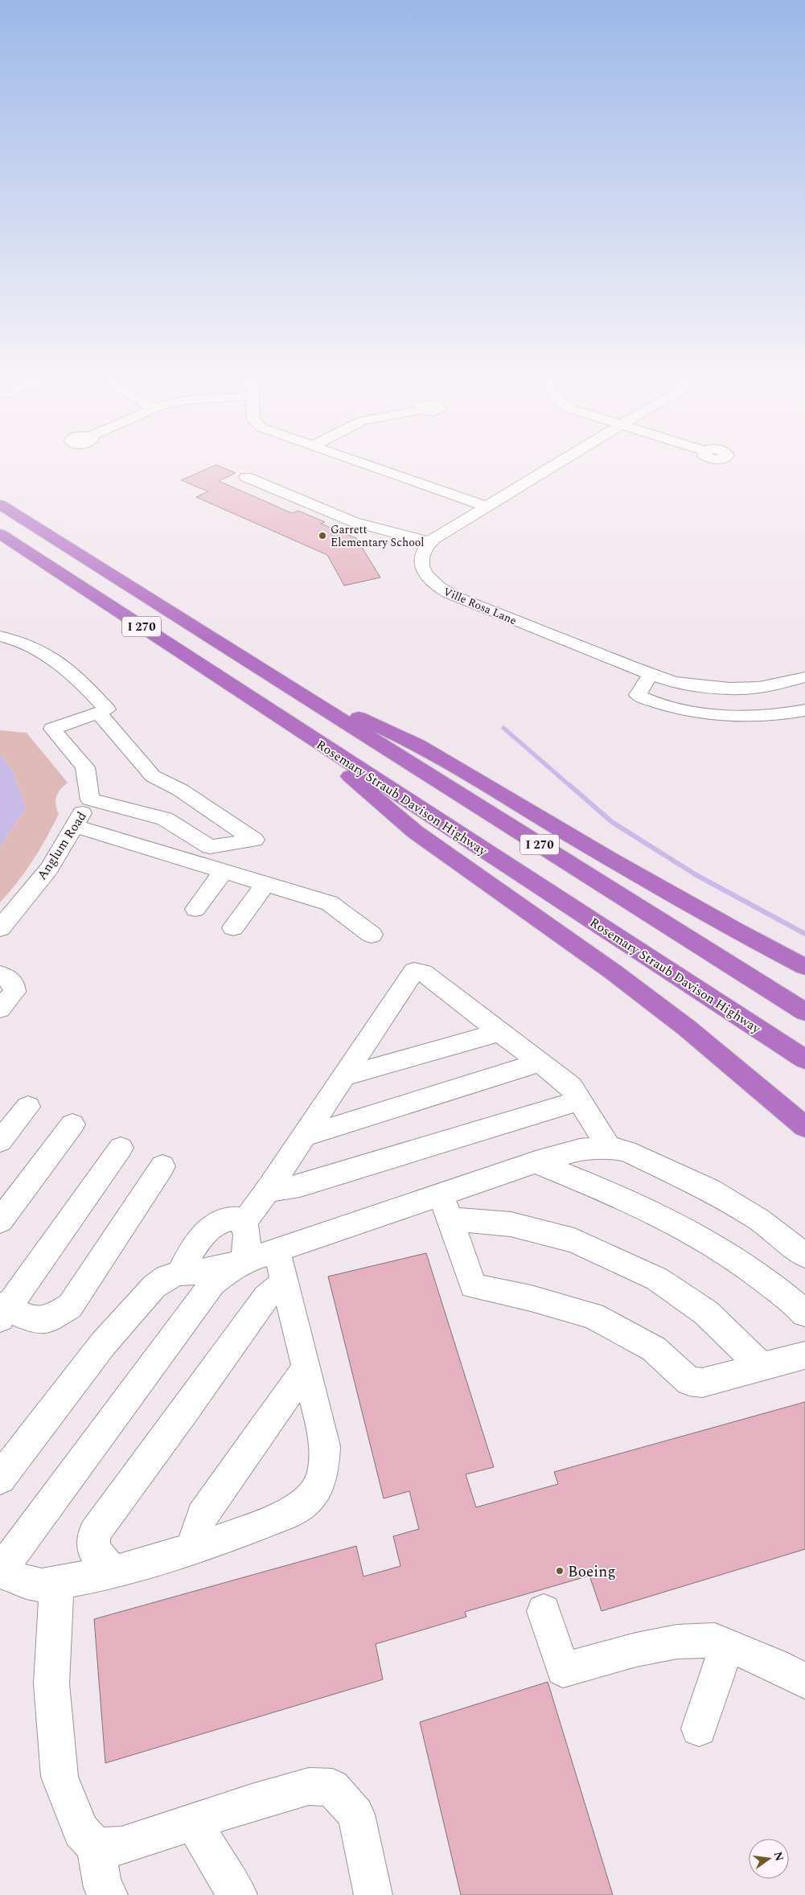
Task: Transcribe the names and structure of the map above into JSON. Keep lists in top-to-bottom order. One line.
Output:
{"streets":{"highway":["I 270","Rosemary Straub Davison Highway"],"street":["Ville Rosa Lane","Anglum Road"]},"places":["Garrett Elementary School","Boeing"],"north":"right"}
